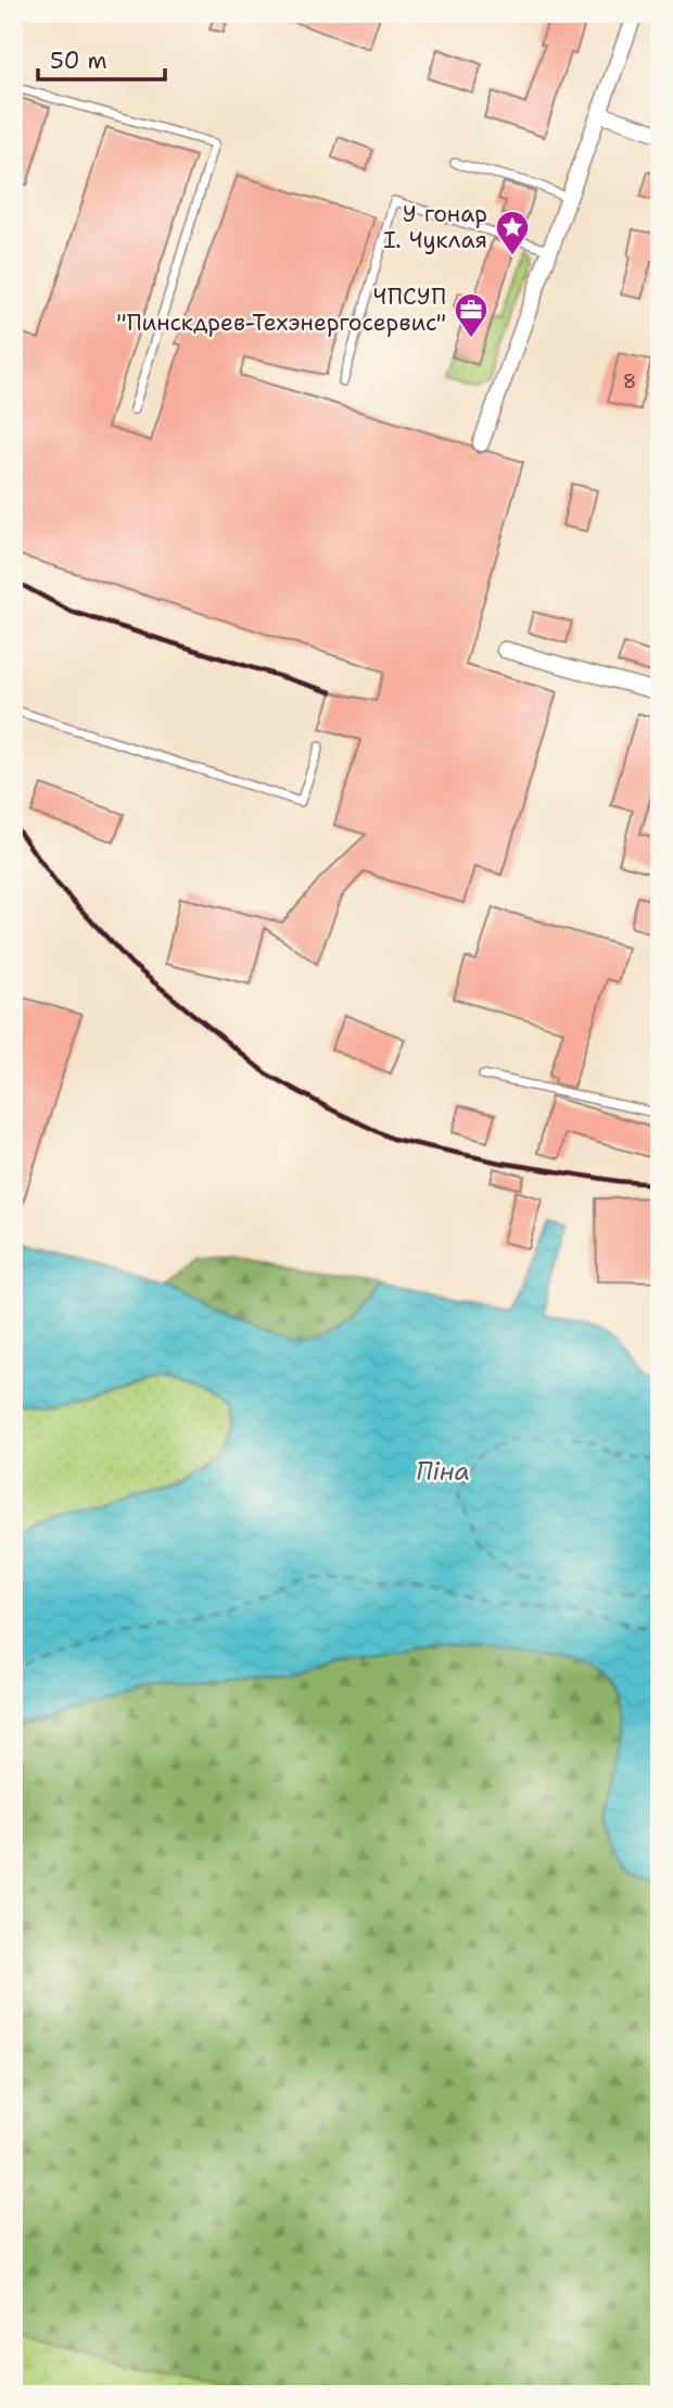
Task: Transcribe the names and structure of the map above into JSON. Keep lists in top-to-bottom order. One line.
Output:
{"water":["Піна"],"places":{"place":["У гонар І. Чуклая"],"office":["ЧПСУП \"Пинскдрев-Техэнергосервис\""]},"house_numbers":["8"],"scale_bar":"50 m"}
